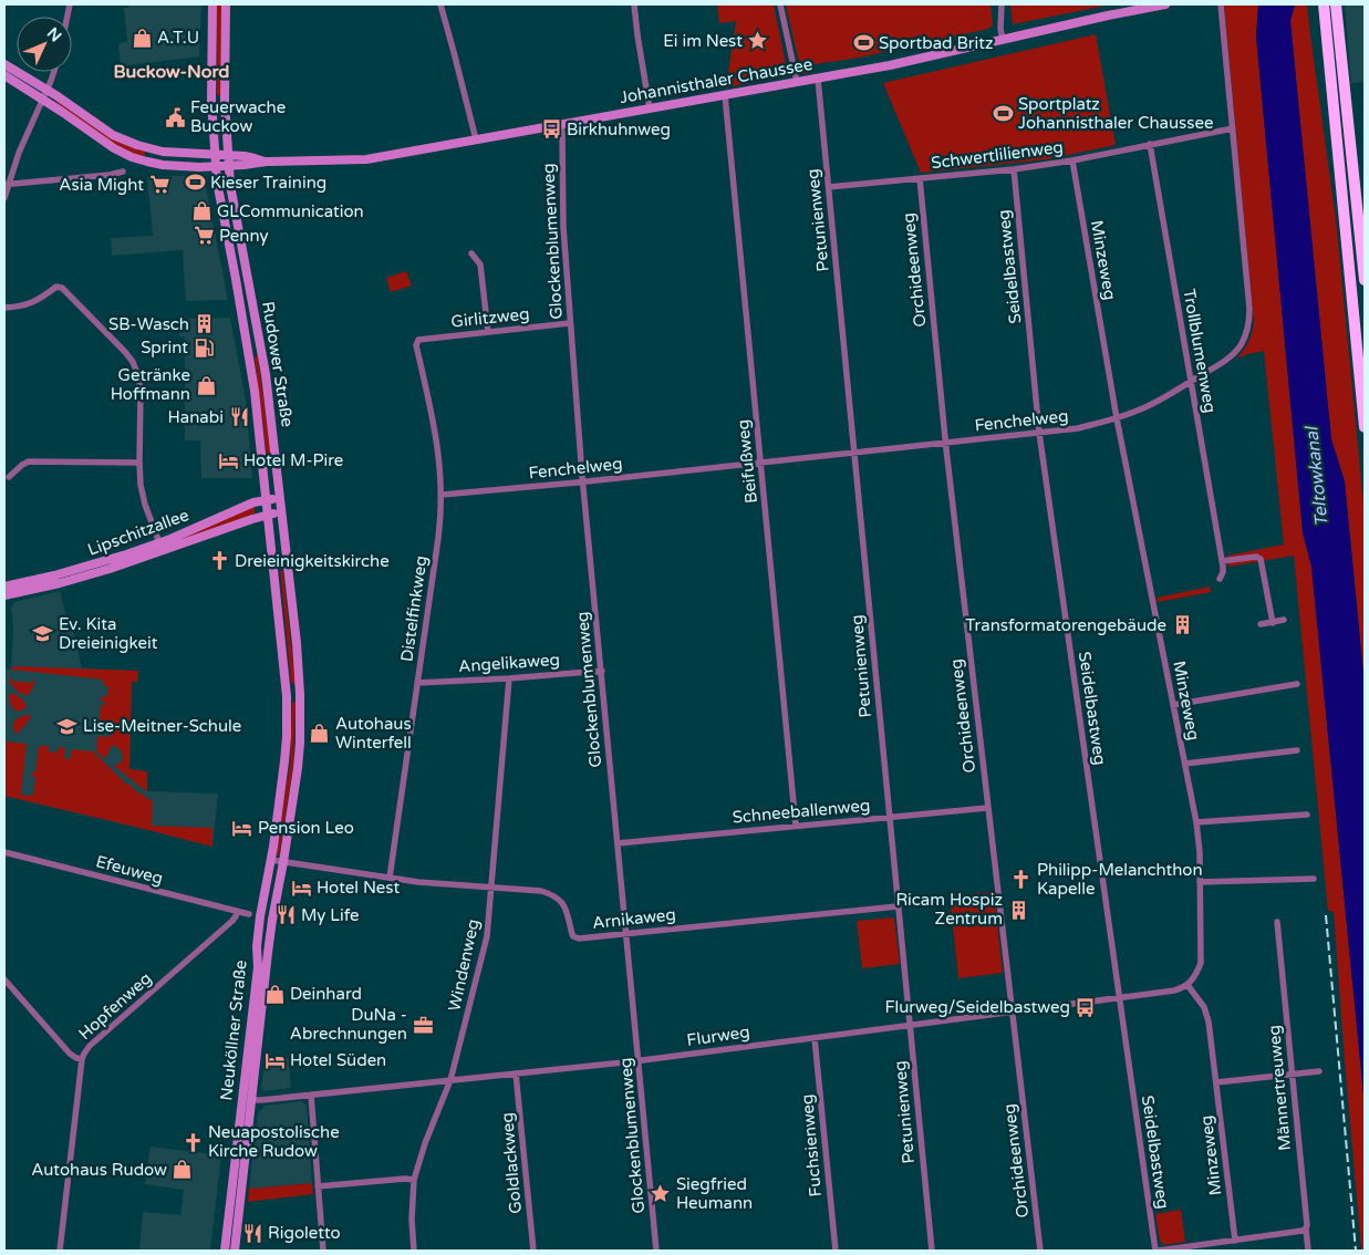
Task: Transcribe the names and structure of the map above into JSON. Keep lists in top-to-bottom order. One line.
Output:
{"streets":{"main road":["Johannisthaler Chaussee","Rudower Straße","Lipschitzallee","Neuköllner Straße"],"street":["Schwertlilienweg","Petunienweg","Glockenblumenweg","Minzeweg","Seidelbastweg","Orchideenweg","Girlitzweg","Trollblumenweg","Fenchelweg","Beifußweg","Distelfinkweg","Angelikaweg","Schneeballenweg","Efeuweg","Arnikaweg","Windenweg","Hopfenweg","Flurweg","Männertreuweg","Fuchsienweg","Goldlackweg"]},"crossings":[["Johannisthaler Chaussee","Petunienweg"],["Johannisthaler Chaussee","Glockenblumenweg"],["Johannisthaler Chaussee","Rudower Straße"],["Johannisthaler Chaussee","Beifußweg"],["Schwertlilienweg","Petunienweg"],["Schwertlilienweg","Minzeweg"],["Schwertlilienweg","Seidelbastweg"],["Schwertlilienweg","Orchideenweg"],["Schwertlilienweg","Trollblumenweg"],["Schwertlilienweg","Fenchelweg"],["Petunienweg","Fenchelweg"],["Petunienweg","Schneeballenweg"],["Petunienweg","Arnikaweg"],["Petunienweg","Flurweg"],["Glockenblumenweg","Girlitzweg"],["Glockenblumenweg","Fenchelweg"],["Glockenblumenweg","Angelikaweg"],["Glockenblumenweg","Schneeballenweg"],["Glockenblumenweg","Arnikaweg"],["Glockenblumenweg","Flurweg"],["Minzeweg","Fenchelweg"],["Minzeweg","Flurweg"],["Seidelbastweg","Fenchelweg"],["Seidelbastweg","Flurweg"],["Orchideenweg","Fenchelweg"],["Orchideenweg","Schneeballenweg"],["Orchideenweg","Flurweg"],["Girlitzweg","Distelfinkweg"],["Trollblumenweg","Fenchelweg"],["Rudower Straße","Lipschitzallee"],["Rudower Straße","Arnikaweg"],["Rudower Straße","Neuköllner Straße"],["Fenchelweg","Beifußweg"],["Fenchelweg","Distelfinkweg"],["Beifußweg","Schneeballenweg"],["Distelfinkweg","Angelikaweg"],["Distelfinkweg","Arnikaweg"],["Angelikaweg","Windenweg"],["Efeuweg","Hopfenweg"],["Arnikaweg","Windenweg"],["Arnikaweg","Neuköllner Straße"],["Windenweg","Flurweg"],["Neuköllner Straße","Flurweg"],["Flurweg","Fuchsienweg"],["Flurweg","Goldlackweg"]],"districts":["Buckow-Nord"],"water":["Teltowkanal"],"places":{"shop":["A.T.U","GLCommunication","Getränke Hoffmann","Autohaus Winterfell","Deinhard","Autohaus Rudow"],"place":["Ei im Nest","Siegfried Heumann"],"sports":["Sportbad Britz","Sportplatz Johannisthaler Chaussee","Kieser Training"],"public building":["Feuerwache Buckow"],"bus stop":["Birkhuhnweg","Flurweg/Seidelbastweg"],"supermarket":["Asia Might","Penny"],"building":["SB-Wasch","Transformatorengebäude","Ricam Hospiz Zentrum"],"fuel station":["Sprint"],"restaurant":["Hanabi","My Life","Rigoletto"],"hotel":["Hotel M-Pire","Pension Leo","Hotel Nest","Hotel Süden"],"church":["Dreieinigkeitskirche","Philipp-Melanchthon Kapelle","Neuapostolische Kirche Rudow"],"school or university":["Ev. Kita Dreieinigkeit","Lise-Meitner-Schule"],"office":["DuNa - Abrechnungen"]},"north":"top right"}
